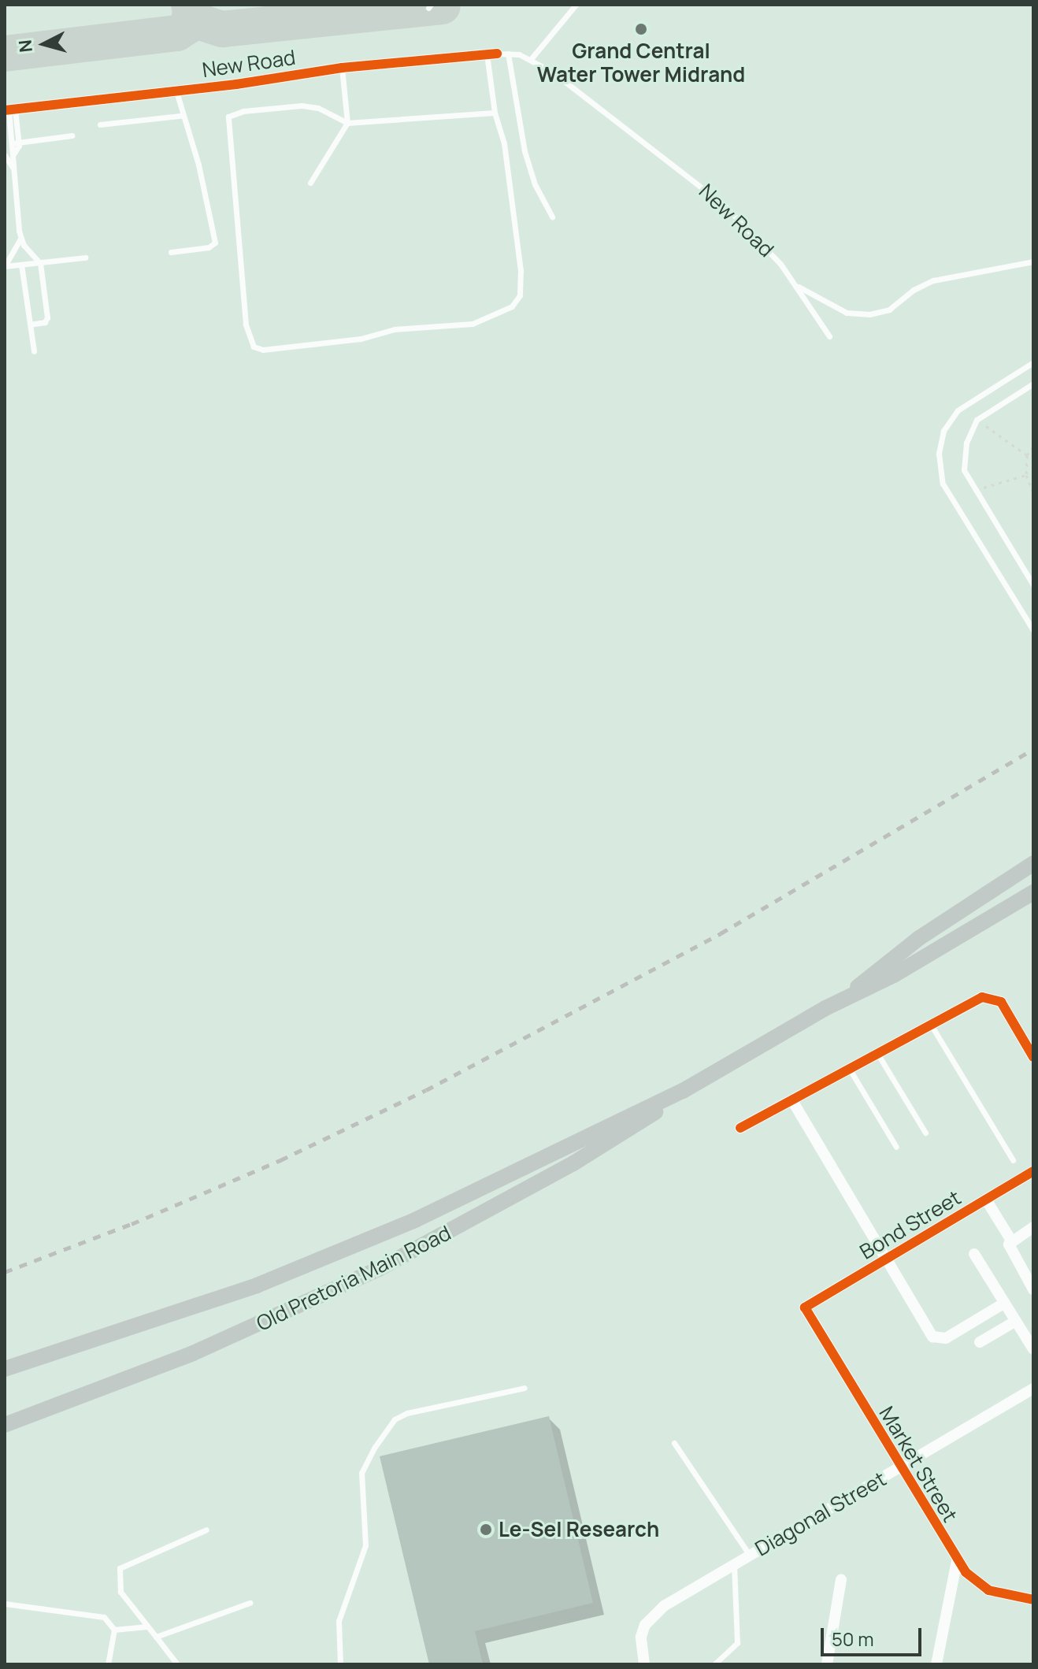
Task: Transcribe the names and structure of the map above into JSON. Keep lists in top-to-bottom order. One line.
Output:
{"streets":{"main road":["Old Pretoria Main Road"],"street":["New Road","Bond Street","Market Street","Diagonal Street"]},"crossings":[["Bond Street","Market Street"],["Market Street","Diagonal Street"]],"places":["Grand Central Water Tower Midrand","Le-Sel Research"],"scale_bar":"50 m","north":"left"}
